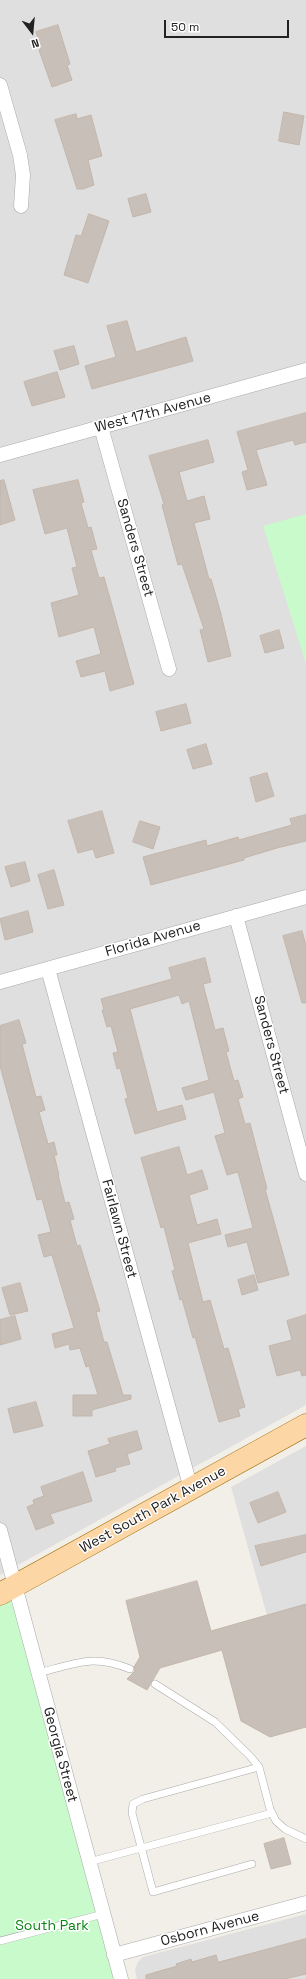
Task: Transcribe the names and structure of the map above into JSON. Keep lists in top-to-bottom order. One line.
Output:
{"streets":{"main road":["West South Park Avenue"],"street":["West 17th Avenue","Sanders Street","Florida Avenue","Fairlawn Street","Georgia Street","Osborn Avenue"]},"crossings":[["West 17th Avenue","Sanders Street"],["Sanders Street","Florida Avenue"],["Florida Avenue","Fairlawn Street"],["Fairlawn Street","West South Park Avenue"],["West South Park Avenue","Georgia Street"],["Georgia Street","Osborn Avenue"]],"parks":["South Park"],"scale_bar":"50 m","north":"bottom"}
